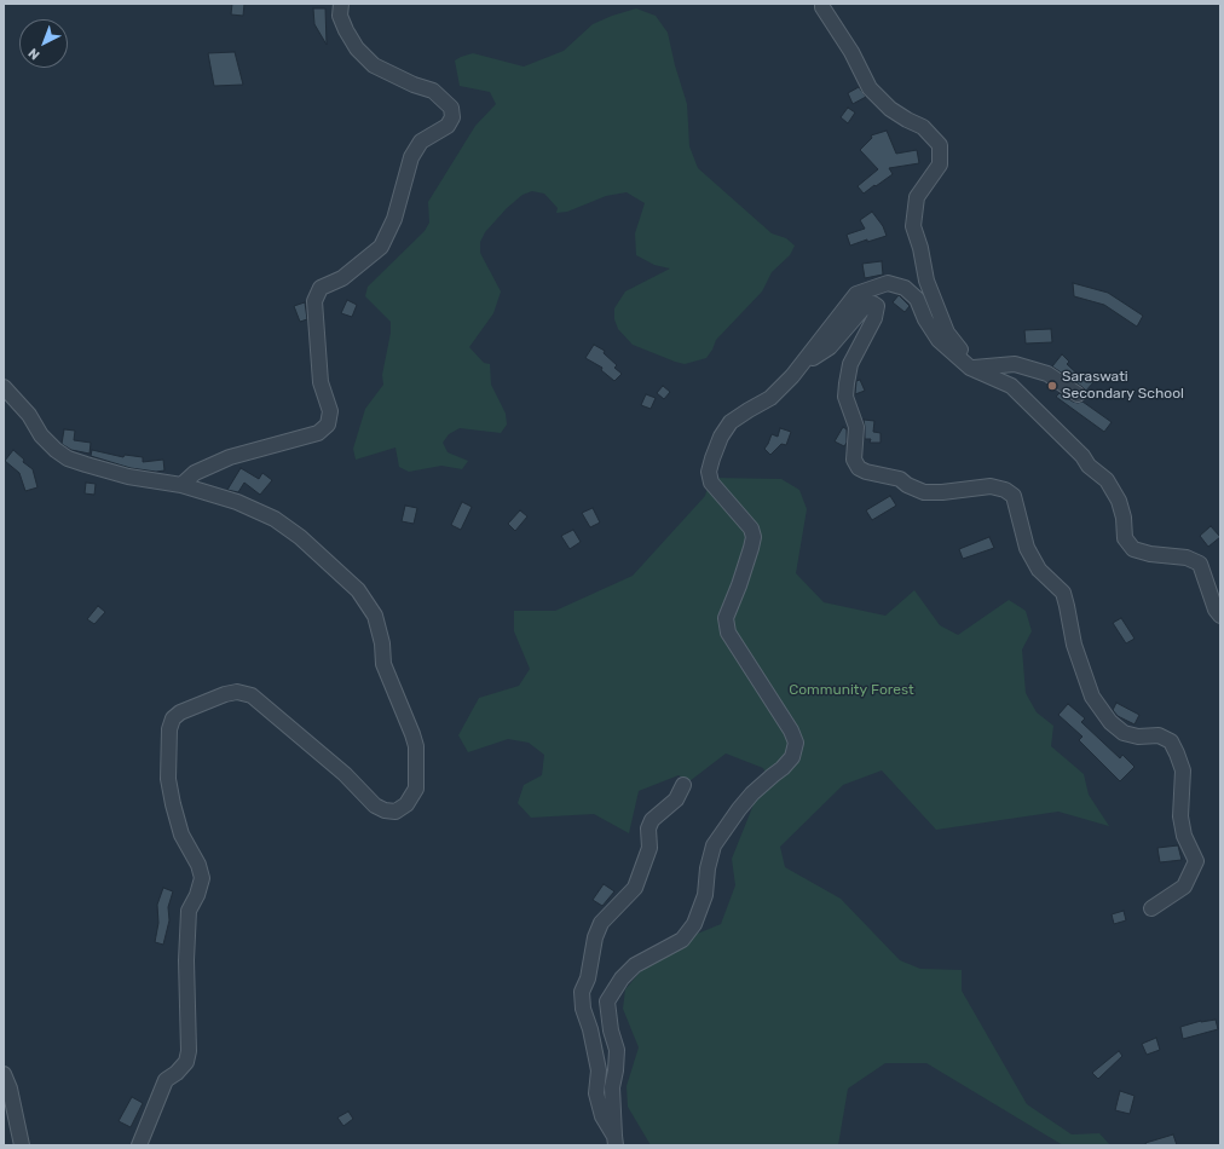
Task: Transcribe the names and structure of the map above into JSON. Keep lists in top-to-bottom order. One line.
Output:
{"parks":["Community Forest"],"places":["Saraswati Secondary School"],"north":"bottom left"}
